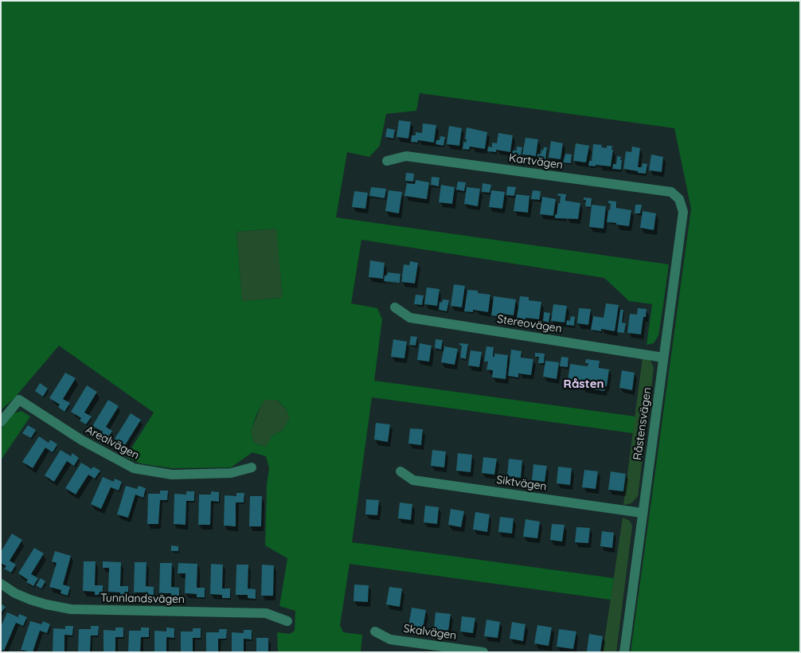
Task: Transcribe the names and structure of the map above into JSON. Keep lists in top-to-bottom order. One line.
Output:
{"streets":{"street":["Kartvägen","Stereovägen","Råstensvägen","Arealvägen","Siktvägen","Tunnlandsvägen","Skalvägen"]},"crossings":[["Kartvägen","Råstensvägen"],["Stereovägen","Råstensvägen"],["Råstensvägen","Siktvägen"]],"districts":["Råsten"]}
